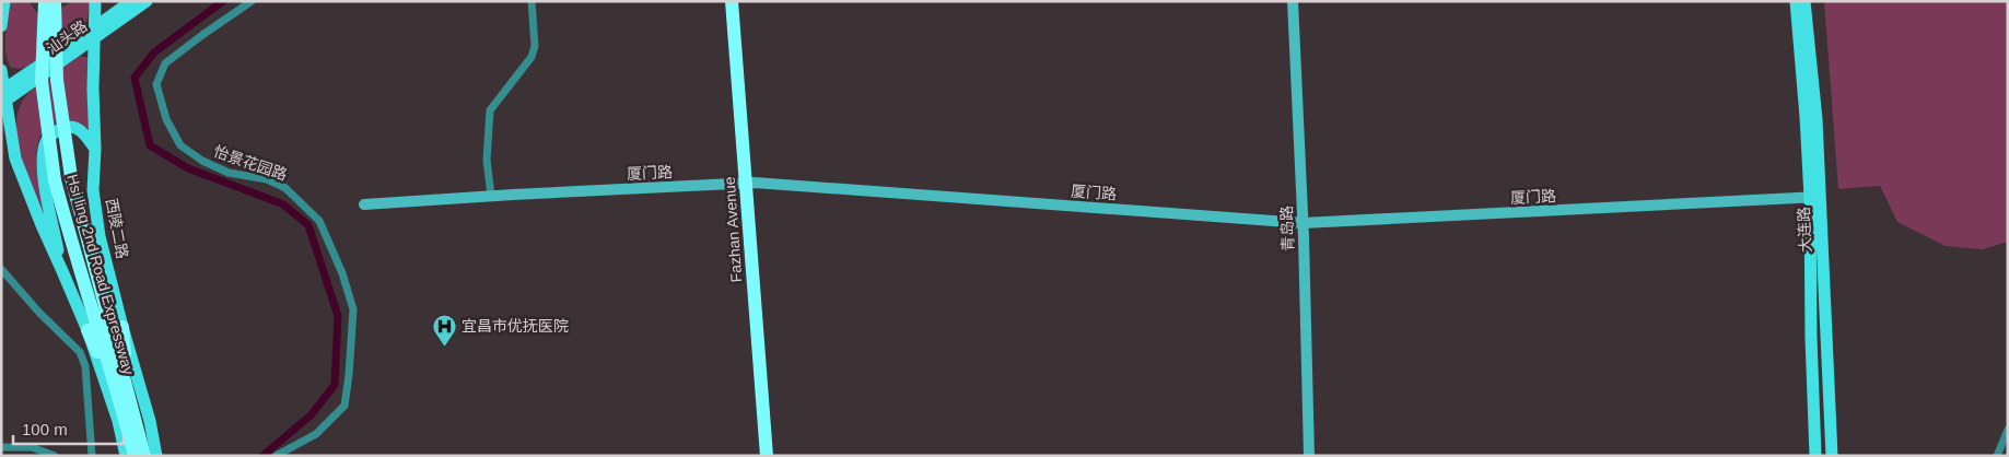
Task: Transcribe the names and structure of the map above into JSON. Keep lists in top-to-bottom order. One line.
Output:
{"streets":{"highway":["Fazhan Avenue","Hsi ling 2nd Road Expressway"],"main road":["汕头路","西陵二路","大连路"],"street":["怡景花园路","厦门路","青岛路"]},"crossings":[["汕头路","西陵二路"],["厦门路","青岛路"],["厦门路","Fazhan Avenue"],["厦门路","大连路"]],"places":{"hospital":["宜昌市优抚医院"]},"scale_bar":"100 m"}
